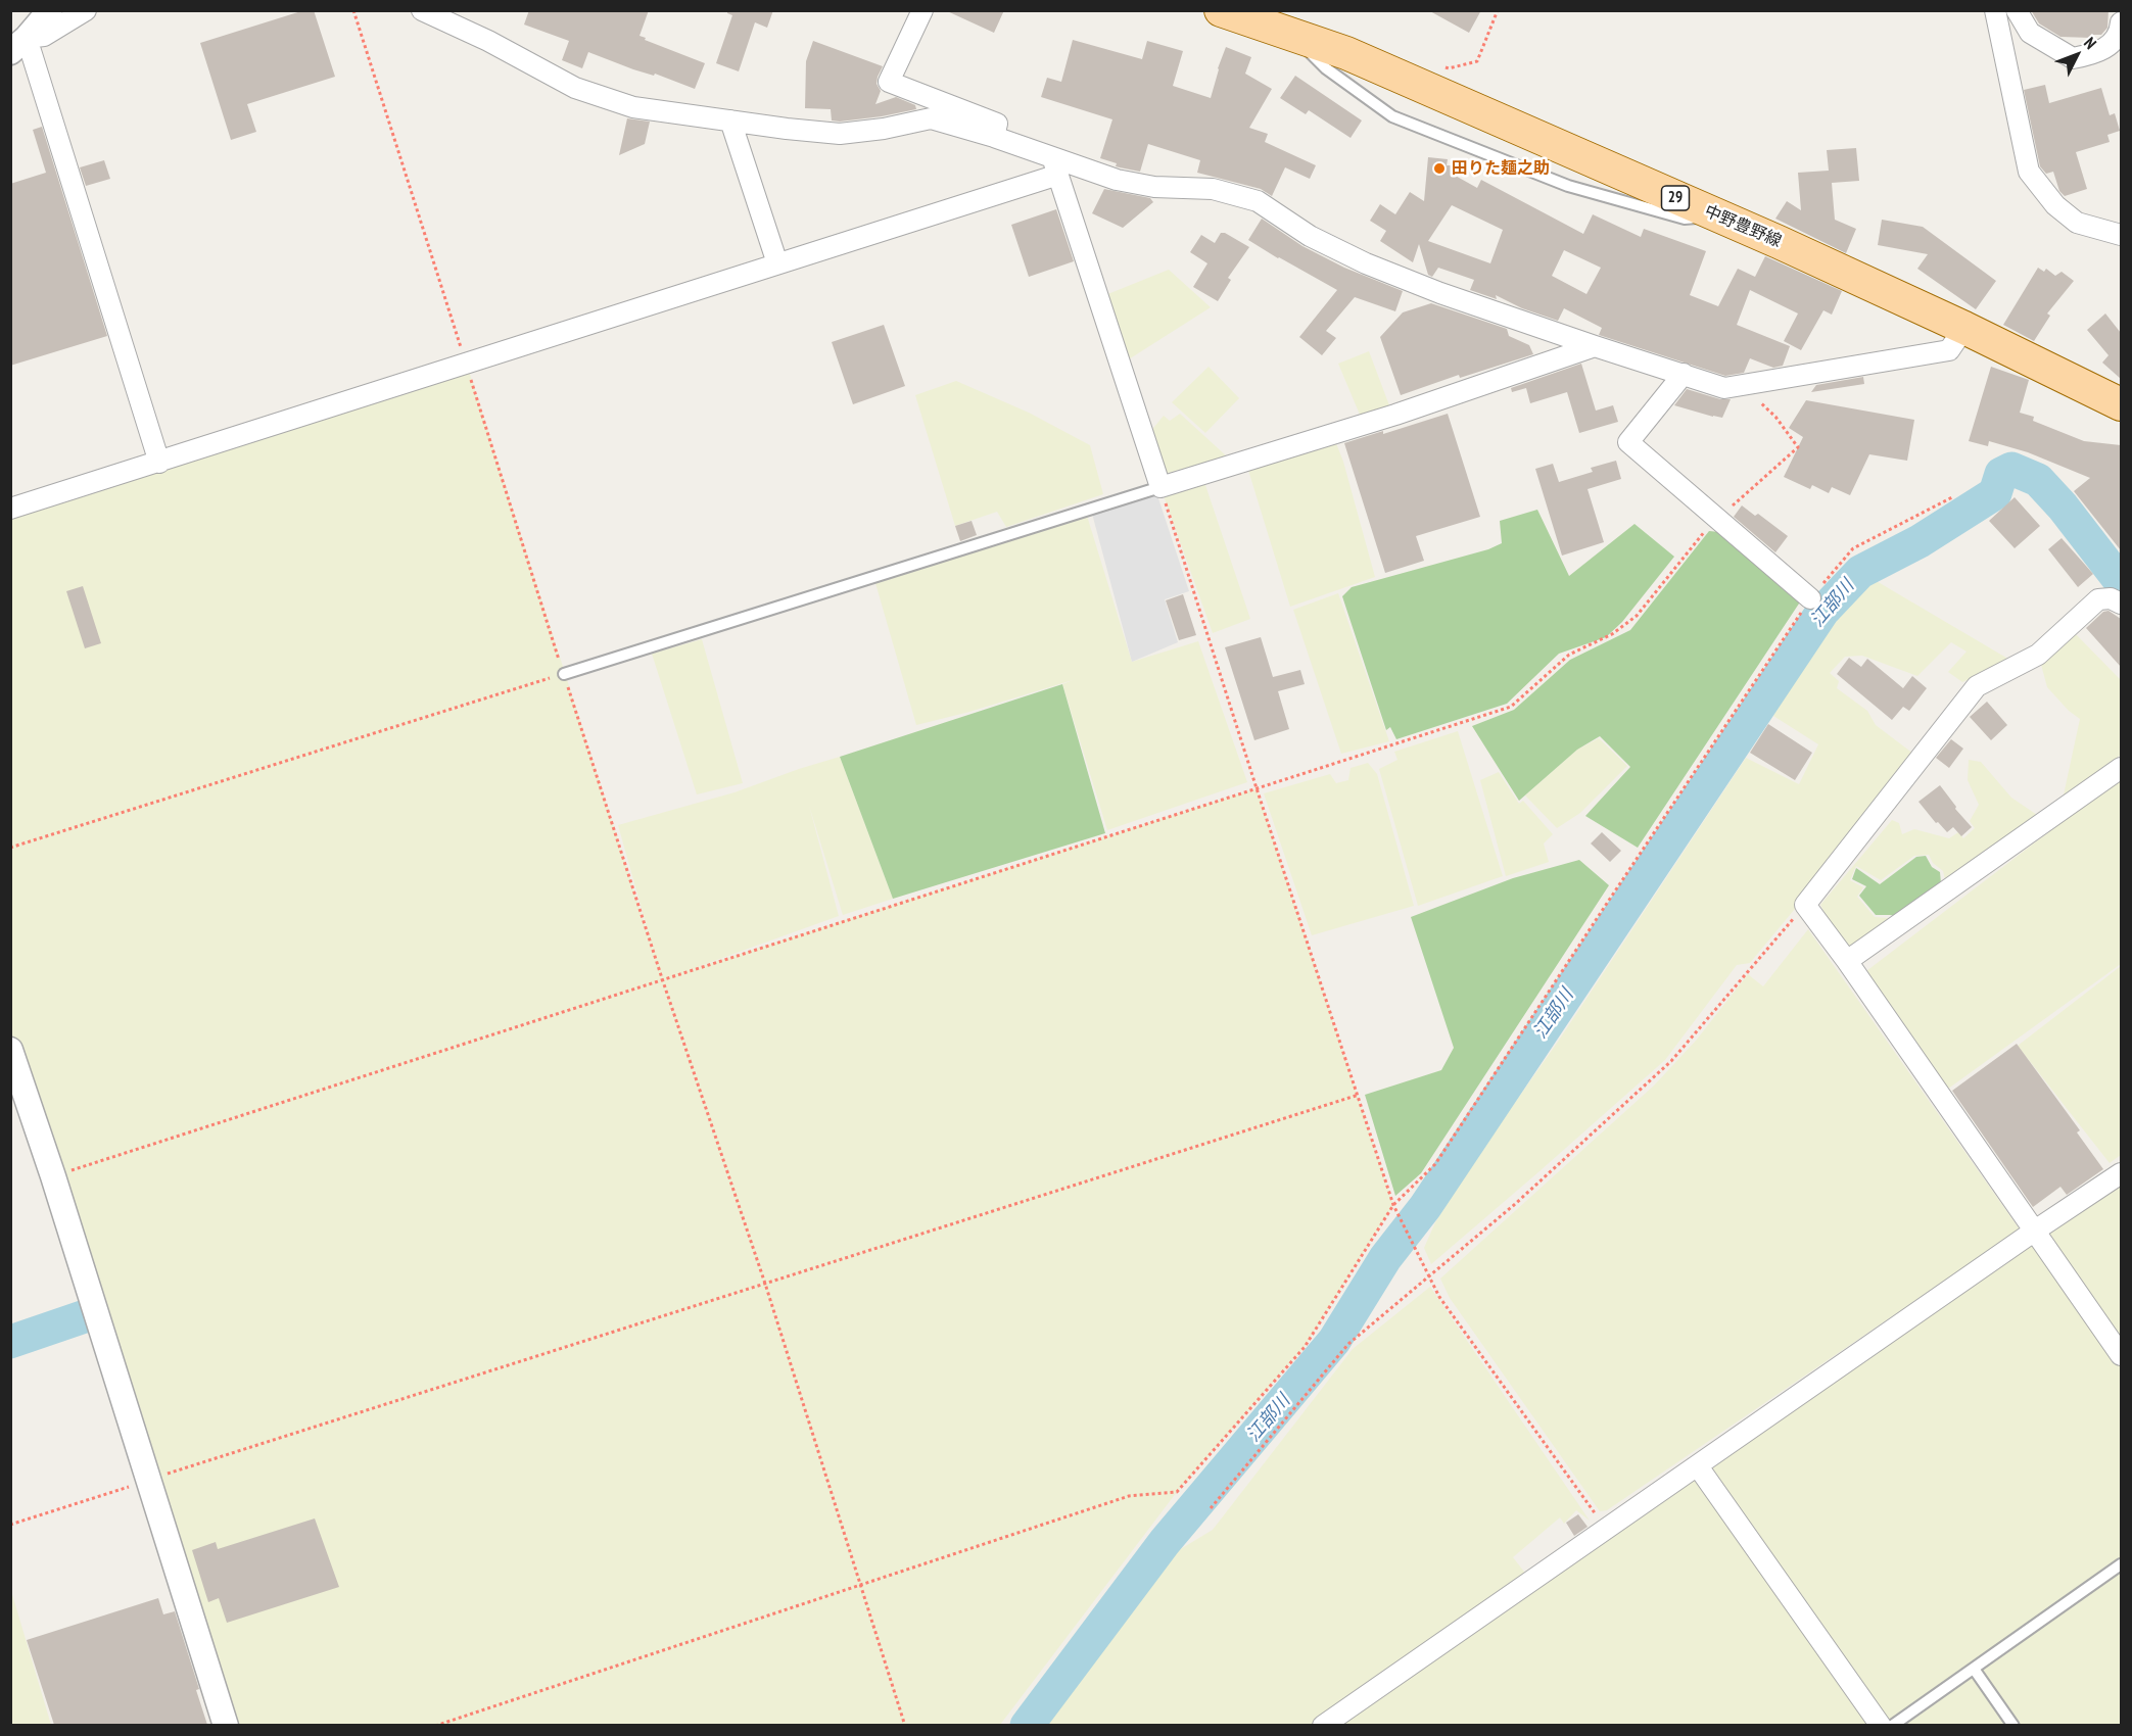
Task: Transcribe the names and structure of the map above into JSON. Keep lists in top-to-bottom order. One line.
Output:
{"streets":{"main road":["29","中野豊野線"]},"water":["江部川"],"places":["田りた麺之助"],"north":"top right"}
